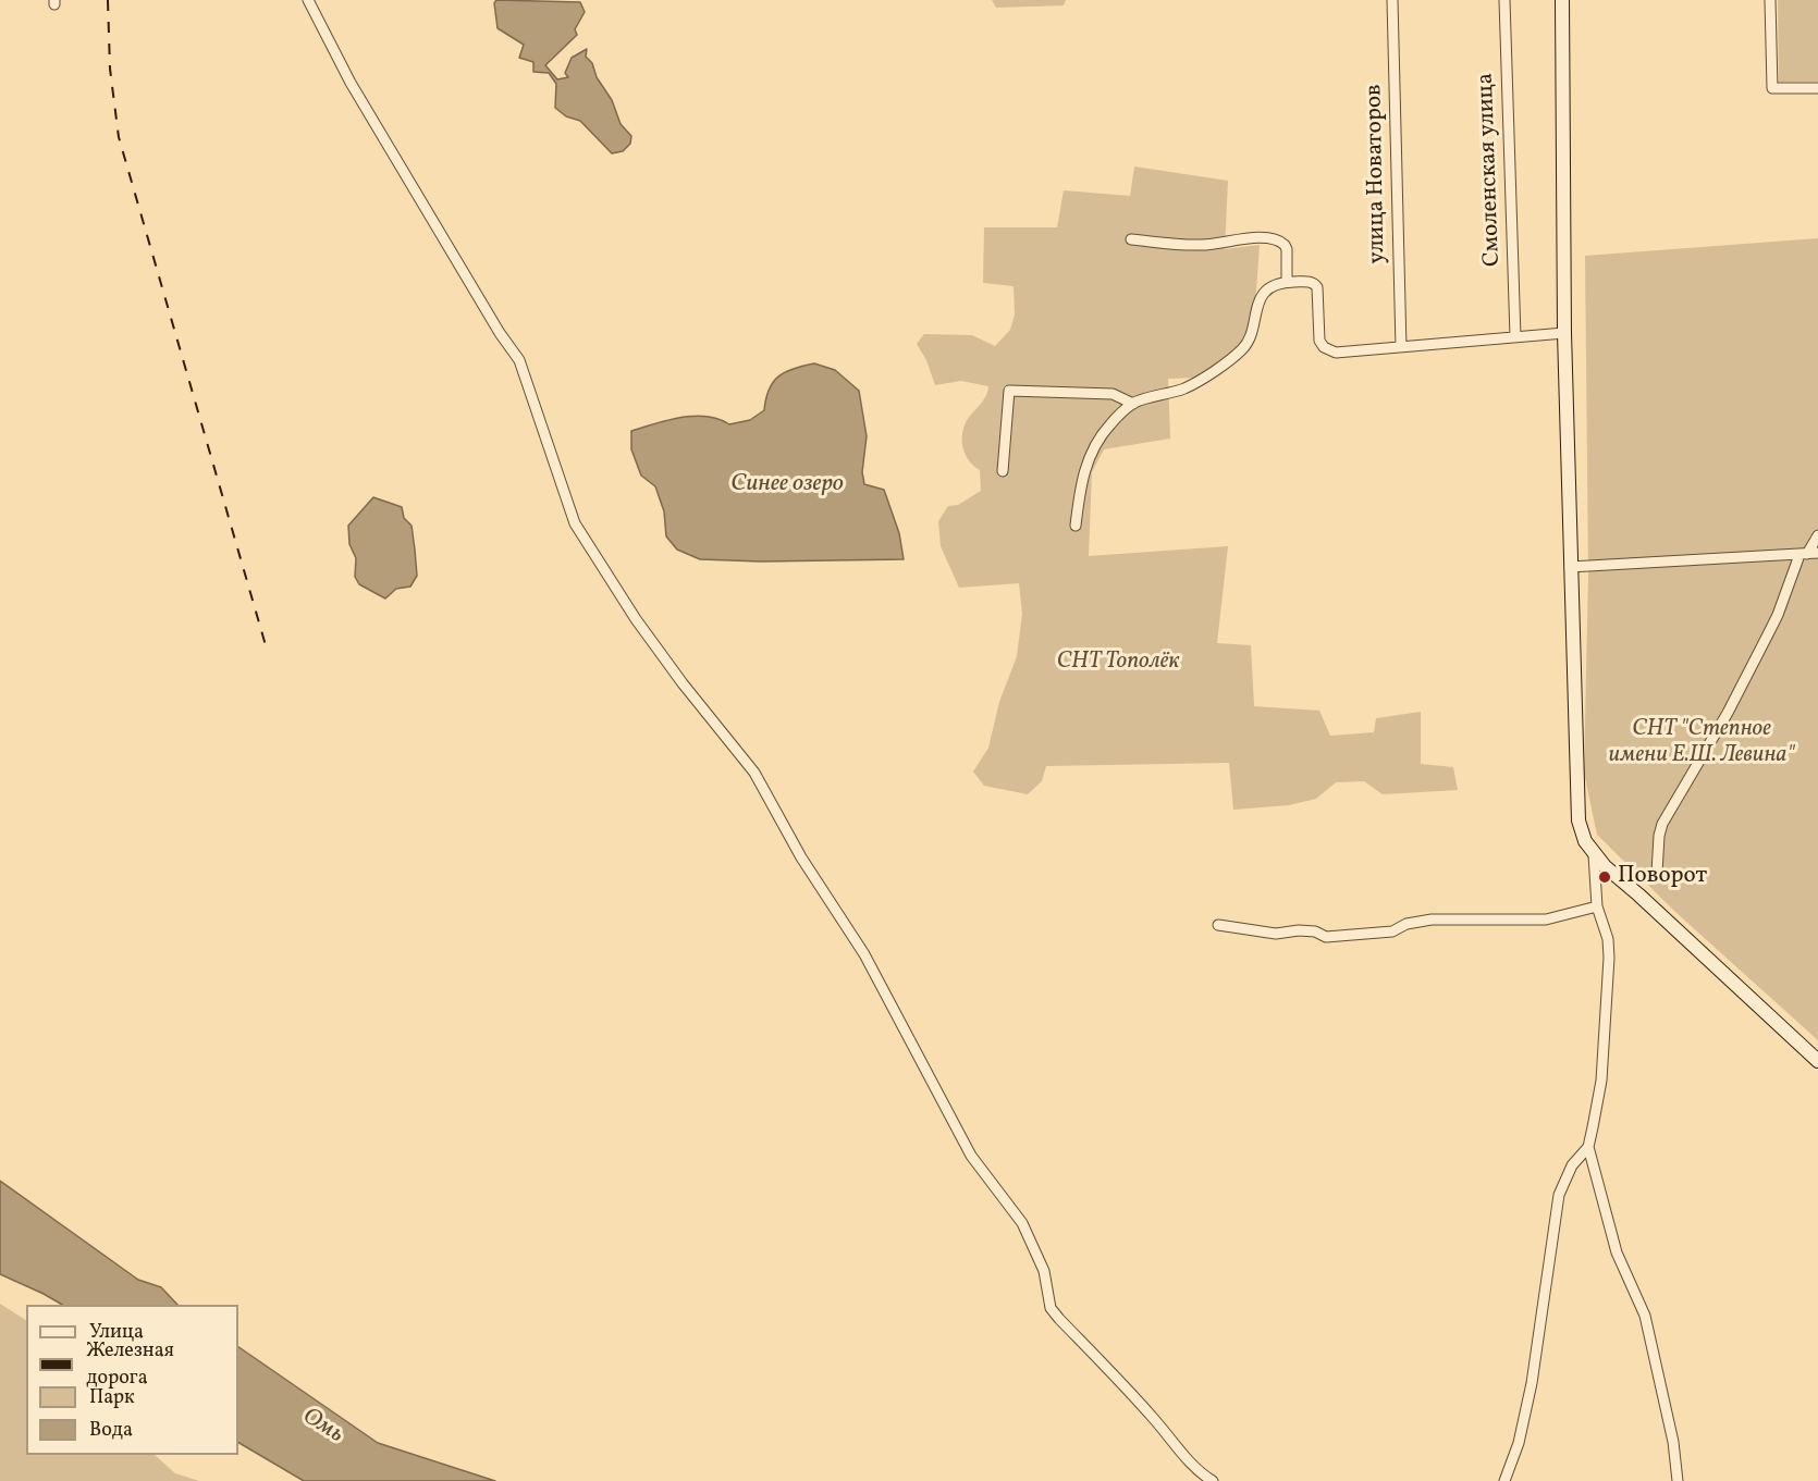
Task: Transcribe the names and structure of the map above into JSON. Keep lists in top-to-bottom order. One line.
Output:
{"streets":{"street":["Смоленская улица","улица Новаторов"]},"water":["Синее озеро","Омь"],"parks":["СНТ Тополёк","СНТ \"Степное имени Е.Ш. Левина\""],"places":["Поворот"],"legend":["Улица","Железная дорога","Парк","Вода"]}
